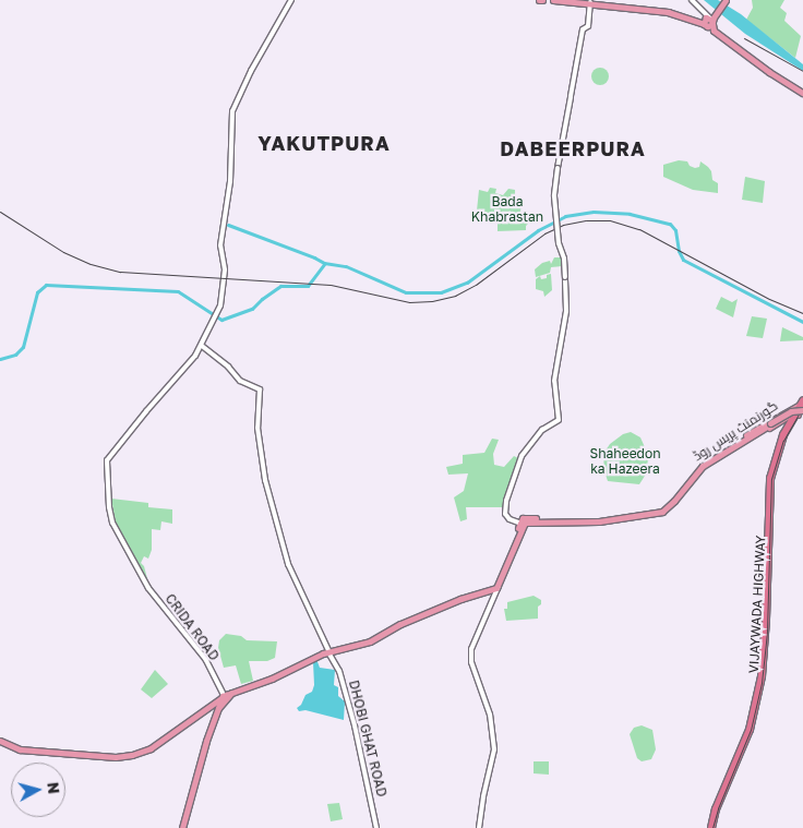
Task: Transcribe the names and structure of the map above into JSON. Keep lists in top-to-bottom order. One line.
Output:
{"streets":{"highway":["VIJAYWADA HIGHWAY"],"main road":["گورنمنٹ پریس روڈ","CRIDA ROAD","DHOBI GHAT ROAD"]},"crossings":[["گورنمنٹ پریس روڈ","VIJAYWADA HIGHWAY"],["CRIDA ROAD","DHOBI GHAT ROAD"]],"districts":["YAKUTPURA","DABEERPURA"],"parks":["Bada Khabrastan","Shaheedon ka Hazeera"],"north":"right"}
